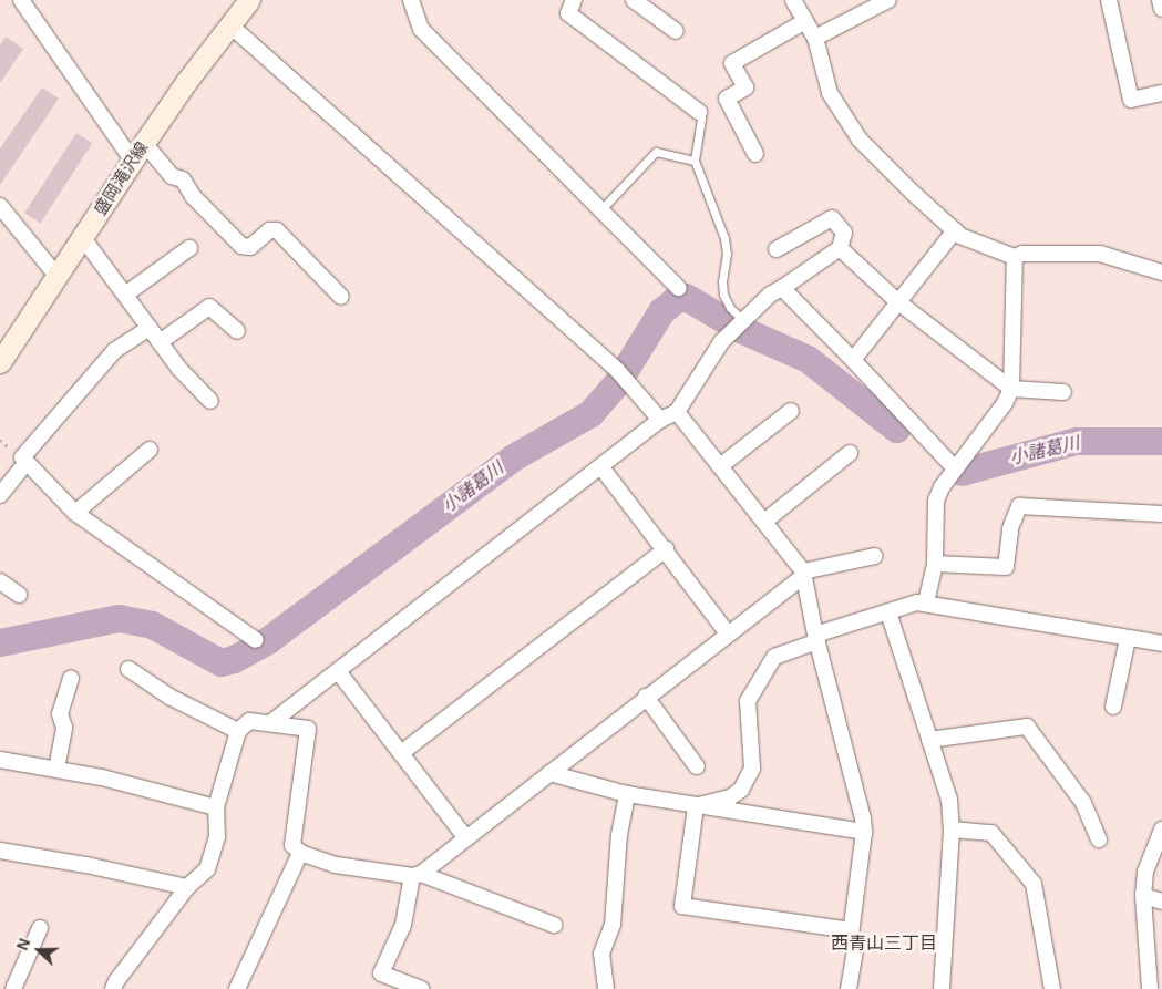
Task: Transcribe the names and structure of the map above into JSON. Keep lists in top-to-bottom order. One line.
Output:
{"streets":{"main road":["盛岡滝沢線"]},"districts":["西青山三丁目"],"water":["小諸葛川"],"north":"left"}
